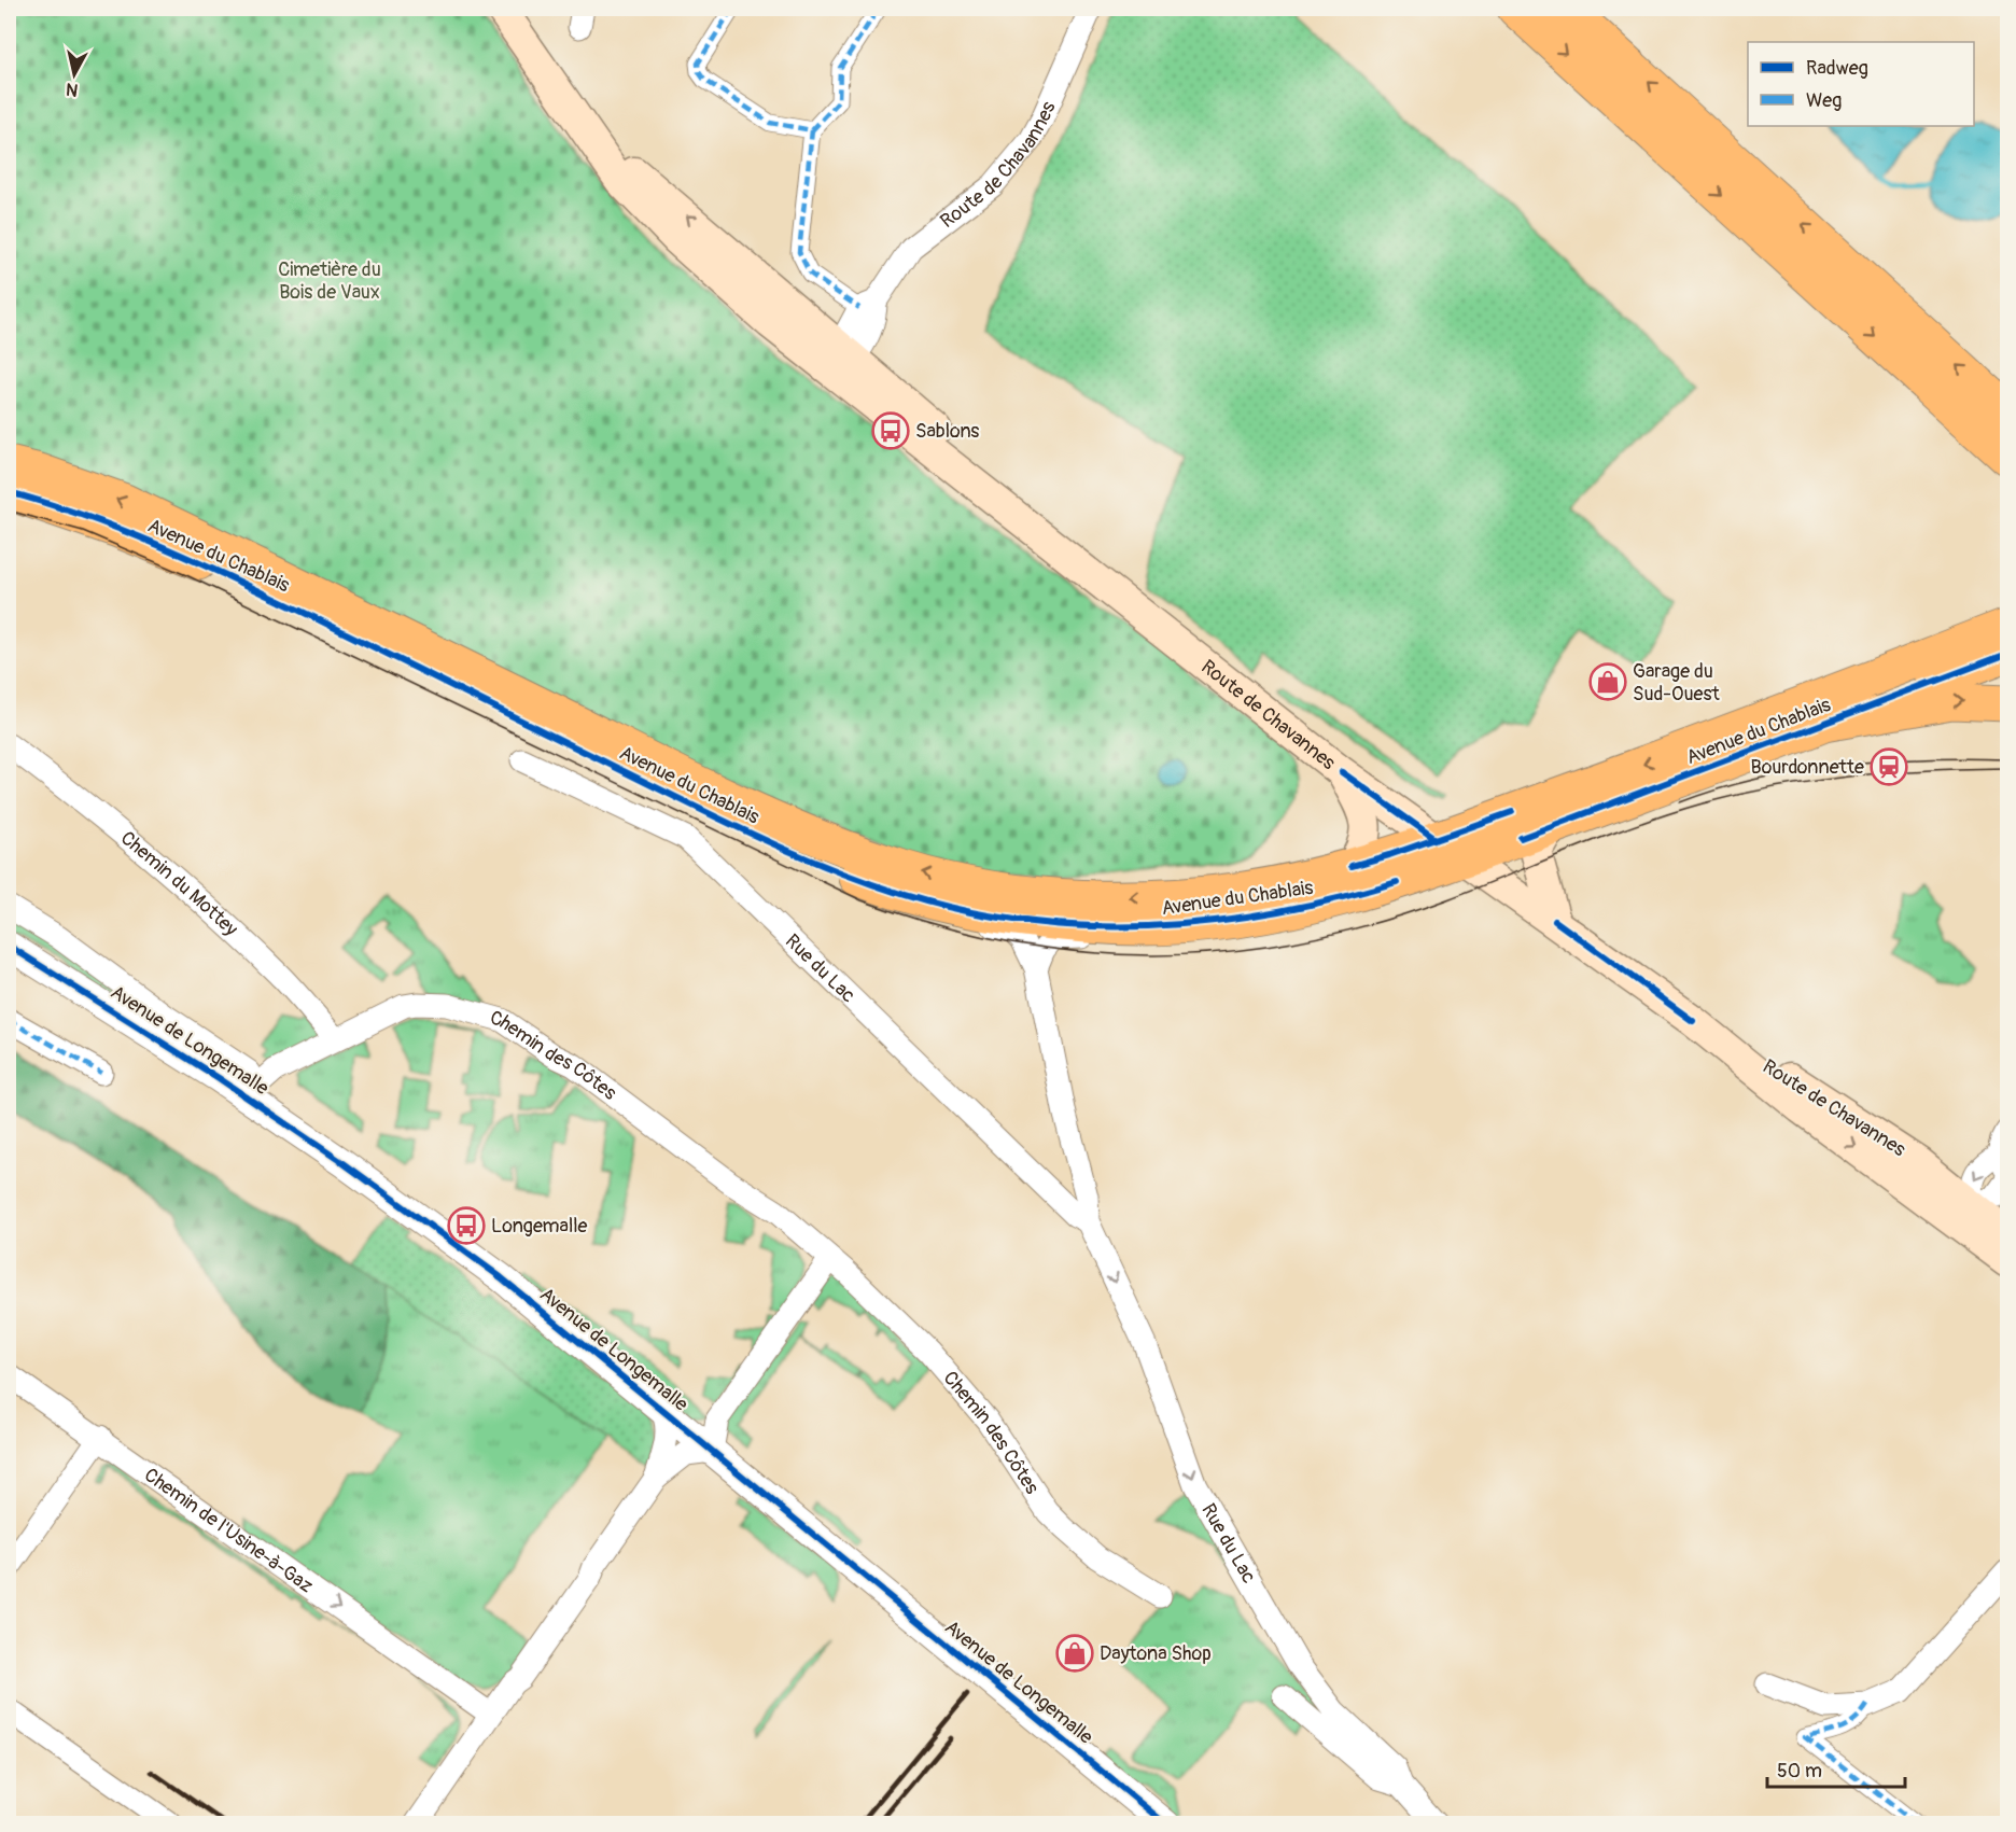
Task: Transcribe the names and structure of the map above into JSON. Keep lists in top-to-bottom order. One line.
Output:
{"streets":{"main road":["Route de Chavannes","Avenue du Chablais"],"street":["Chemin du Mottey","Rue du Lac","Avenue de Longemalle","Chemin des Côtes","Chemin de l'Usine-à-Gaz"]},"crossings":[["Route de Chavannes","Avenue du Chablais"],["Avenue du Chablais","Rue du Lac"],["Chemin du Mottey","Chemin des Côtes"],["Avenue de Longemalle","Chemin des Côtes"]],"one_way":["Chemin de l'Usine-à-Gaz"],"parks":["Cimetière du Bois de Vaux"],"places":{"bus stop":["Sablons","Longemalle"],"shop":["Garage du Sud-Ouest","Daytona Shop"],"station":["Bourdonnette"]},"legend":["Radweg","Weg"],"scale_bar":"50 m","north":"bottom"}
